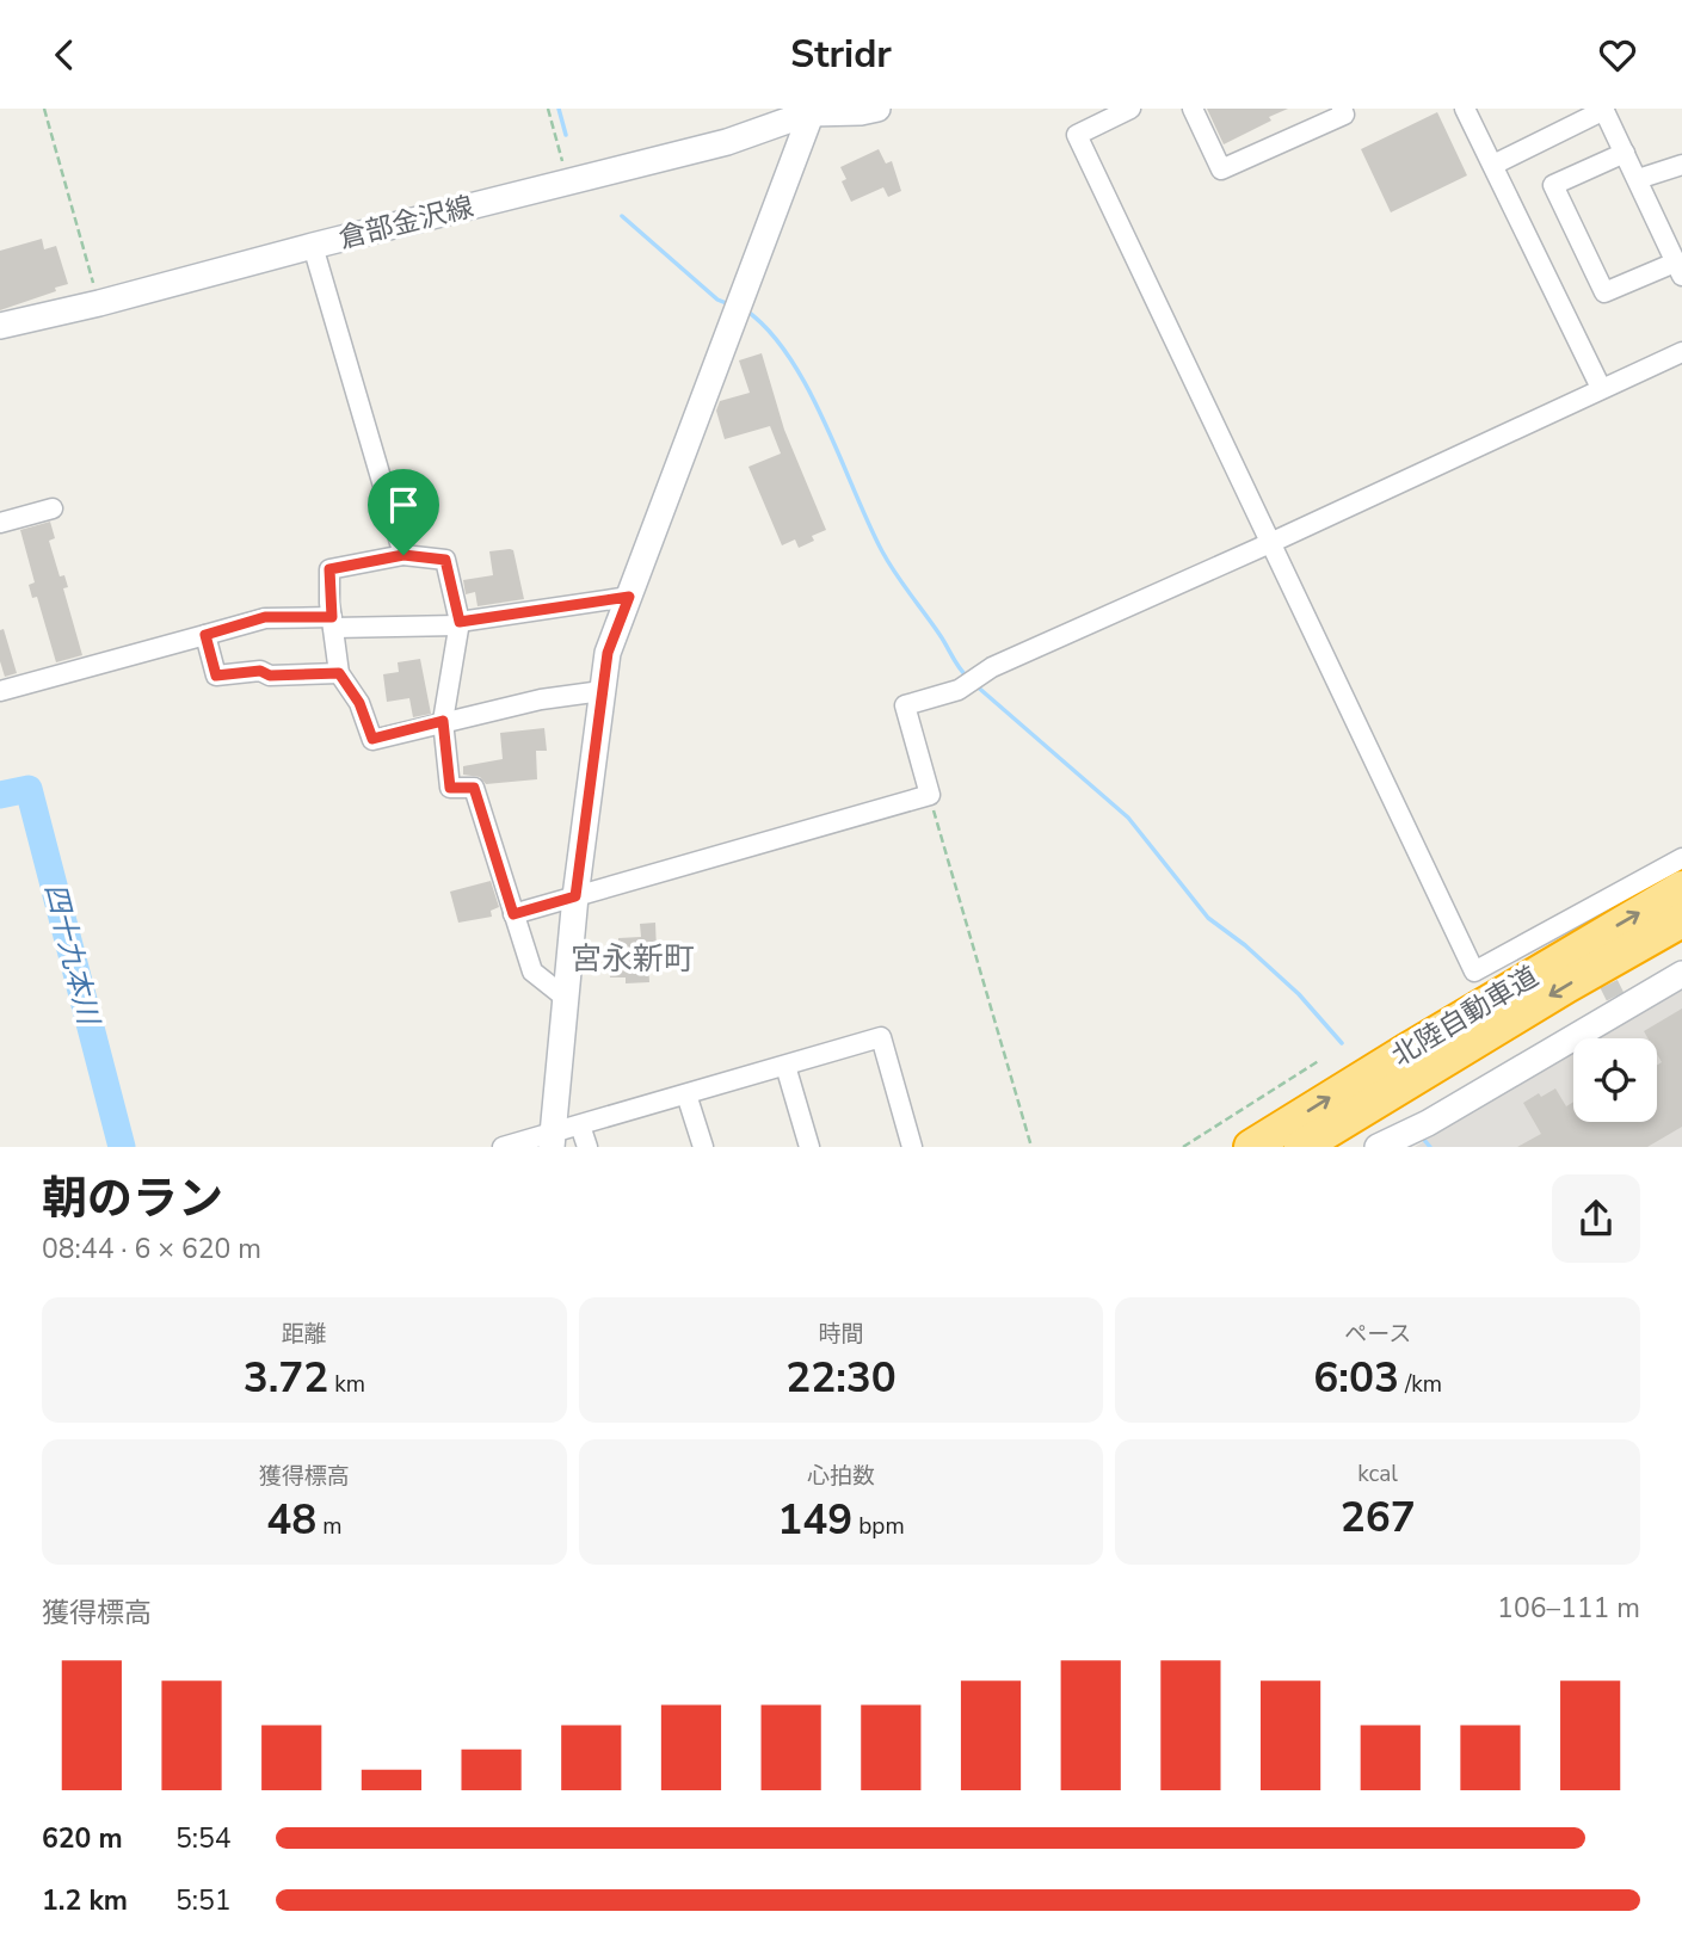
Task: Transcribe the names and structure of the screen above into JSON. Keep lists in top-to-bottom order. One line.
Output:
{"streets":{"highway":["北陸自動車道"],"street":["倉部金沢線"]},"districts":["宮永新町"],"water":["四十九本川"],"page":{"header":"Stridr","heading":["朝のラン","08:44 · 6 × 620 m"],"stats":[["距離","3.72 km"],["時間","22:30"],["ペース","6:03 /km"],["獲得標高","48 m"],["心拍数","149 bpm"],["kcal","267"]],"chart":["獲得標高","106–111 m"],"list":[{"name":"620 m","note":"5:54"},{"name":"1.2 km","note":"5:51"}]}}
